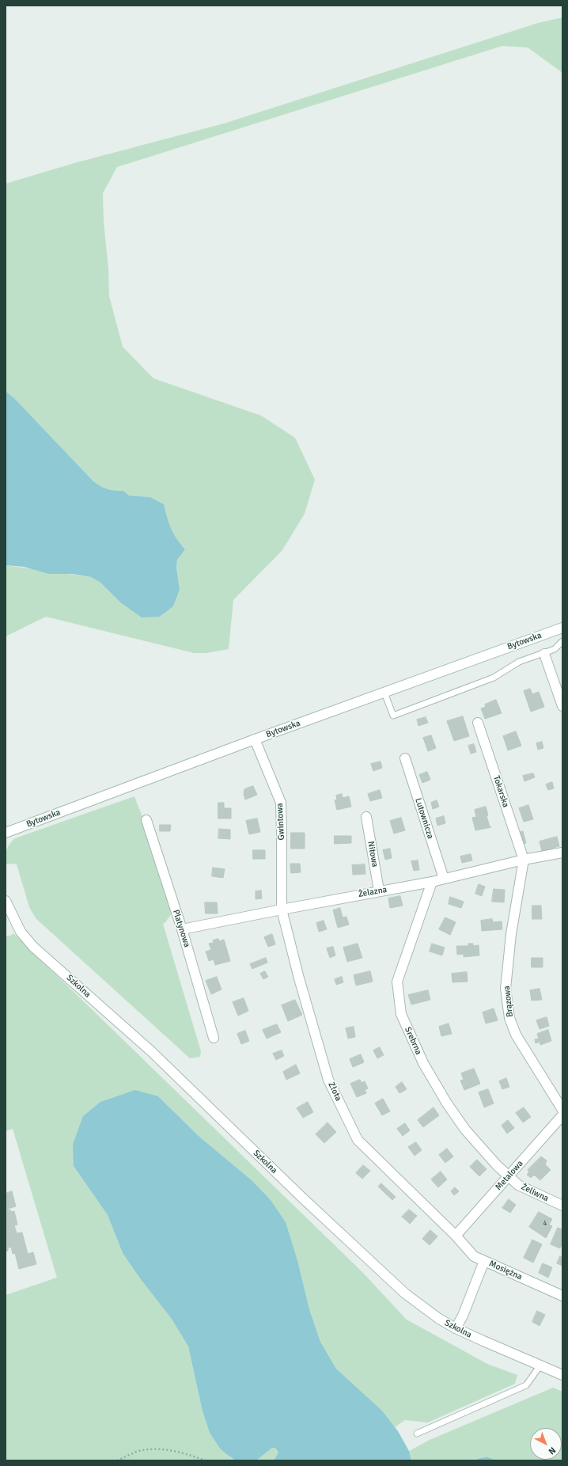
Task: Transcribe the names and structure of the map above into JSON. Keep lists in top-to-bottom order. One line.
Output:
{"streets":{"street":["Bytowska","Tokarska","Lutownicza","Gwintowa","Nitowa","Żelazna","Platynowa","Szkolna","Brązowa","Srebrna","Złota","Metalowa","Żeliwna","Mosiężna"]},"crossings":[["Bytowska","Gwintowa"],["Tokarska","Żelazna"],["Tokarska","Brązowa"],["Lutownicza","Żelazna"],["Gwintowa","Żelazna"],["Gwintowa","Złota"],["Nitowa","Żelazna"],["Żelazna","Platynowa"],["Żelazna","Brązowa"],["Żelazna","Srebrna"],["Żelazna","Złota"],["Srebrna","Metalowa"],["Srebrna","Żeliwna"],["Złota","Metalowa"],["Złota","Mosiężna"],["Metalowa","Żeliwna"],["Metalowa","Mosiężna"]],"house_numbers":["4"],"north":"bottom right"}
